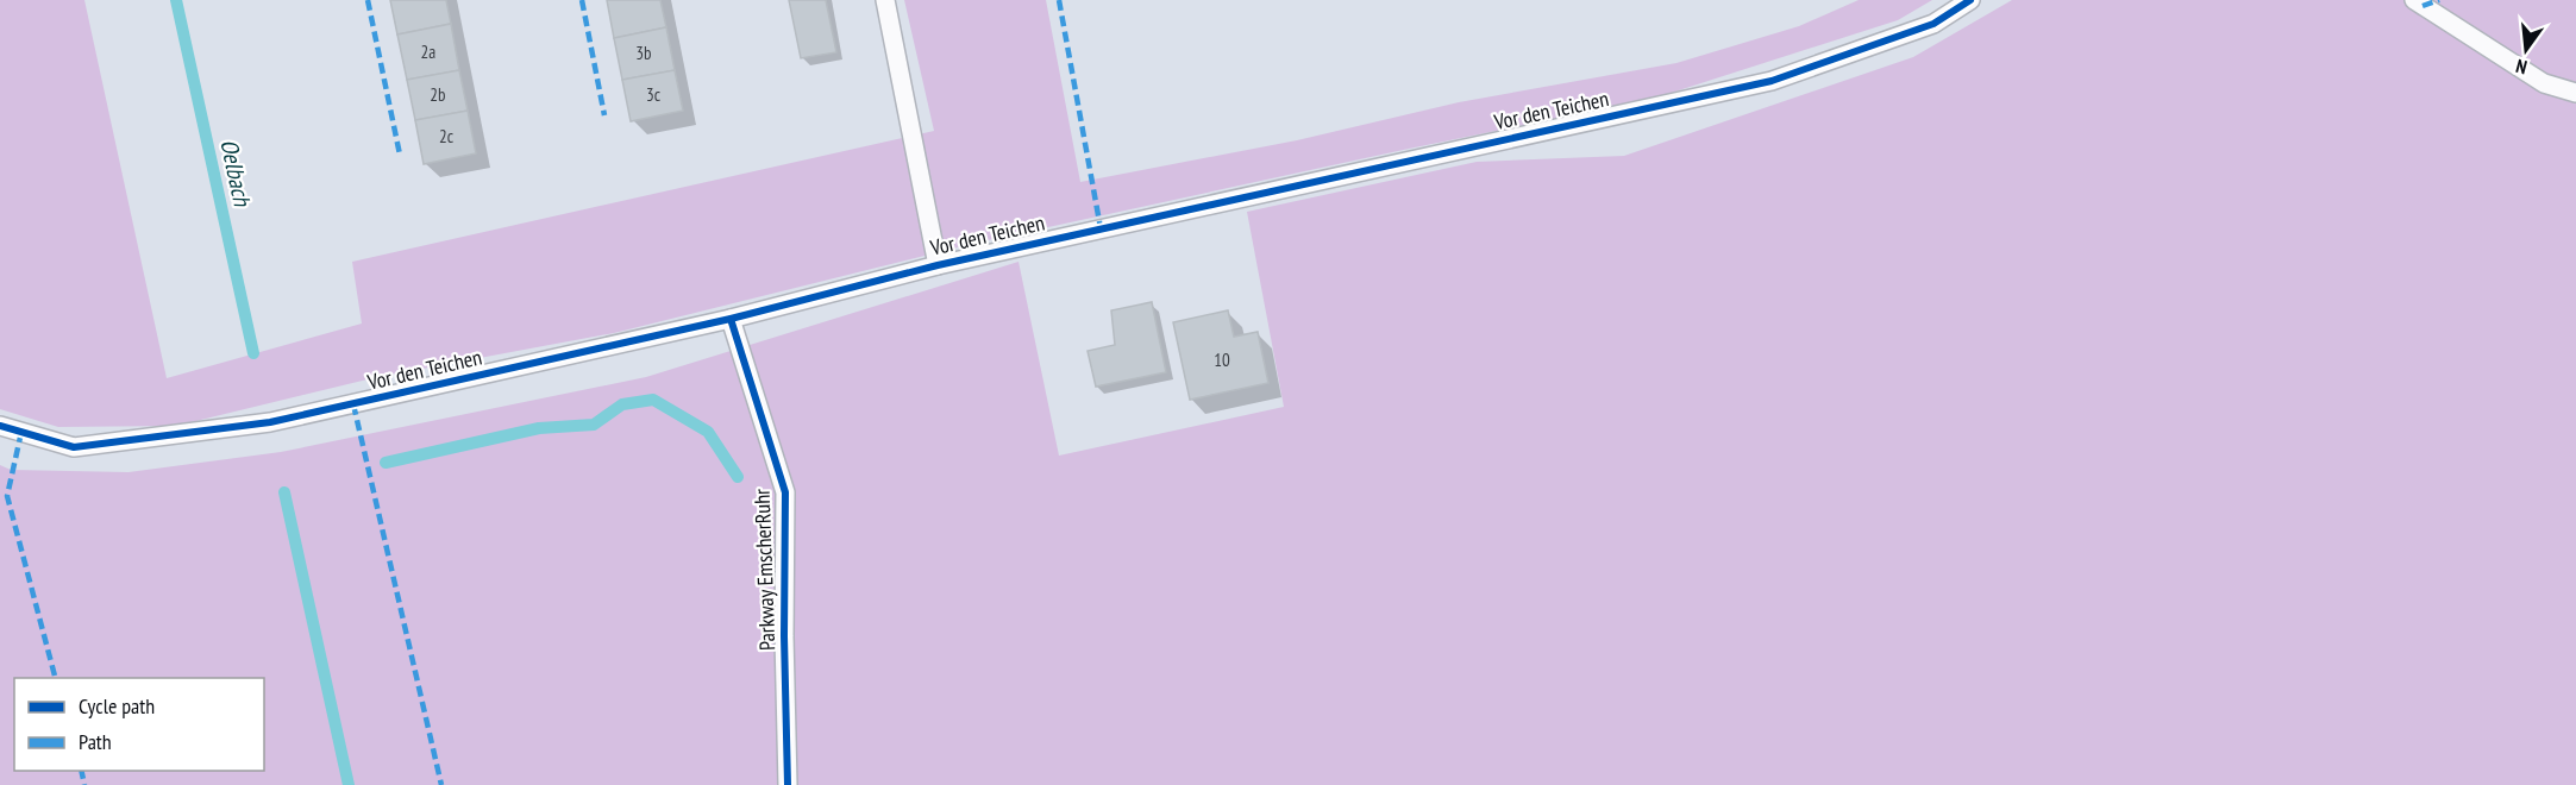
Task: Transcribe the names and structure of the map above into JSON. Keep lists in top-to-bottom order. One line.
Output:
{"streets":{"lane":["Vor den Teichen","Parkway EmscherRuhr"]},"crossings":[["Vor den Teichen","Parkway EmscherRuhr"]],"water":["Oelbach"],"house_numbers":["2a","3b","2b","3c","2c","10"],"legend":["Cycle path","Path"],"north":"bottom"}
